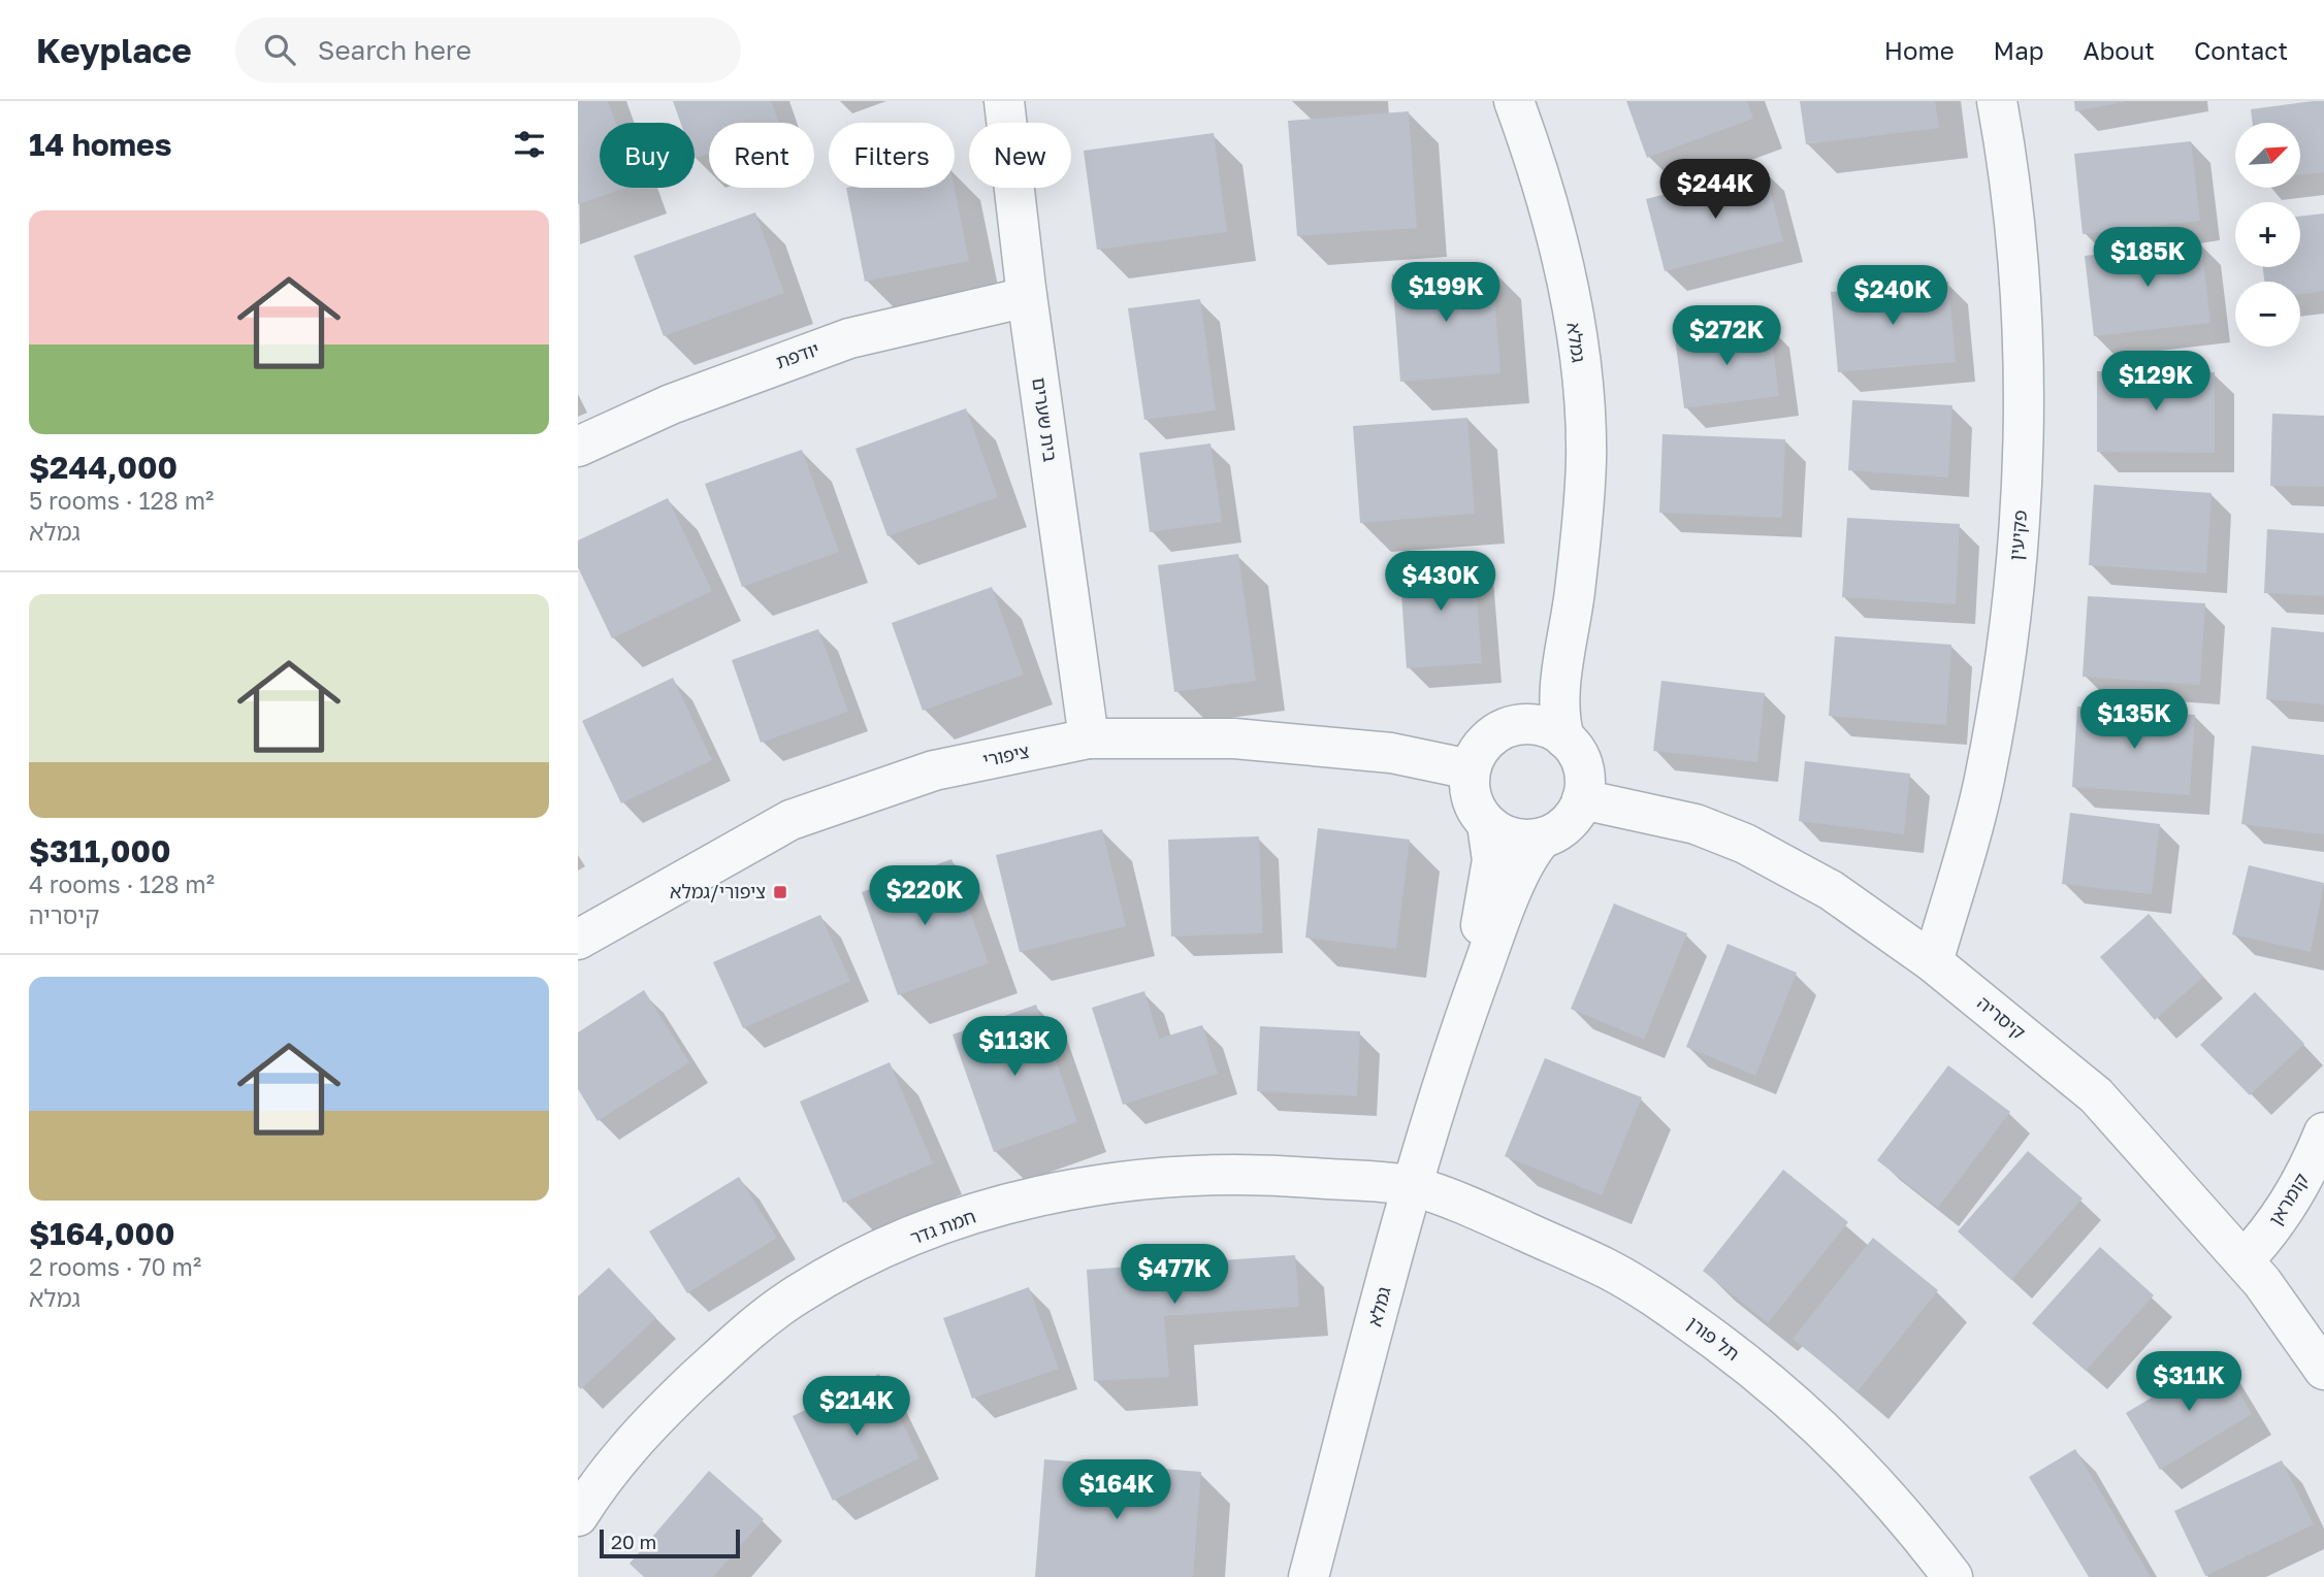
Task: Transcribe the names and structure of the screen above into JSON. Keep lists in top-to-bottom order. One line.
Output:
{"streets":{"street":["גמלא","יודפת","בית שערים","פקיעין","ציפורי","קיסריה","קומראן","חמת גדר","תל פורן"]},"crossings":[["גמלא","ציפורי"],["גמלא","קיסריה"],["גמלא","חמת גדר"],["גמלא","תל פורן"],["יודפת","בית שערים"],["בית שערים","ציפורי"],["פקיעין","קיסריה"],["ציפורי","קיסריה"],["קיסריה","קומראן"],["חמת גדר","תל פורן"]],"places":{"transit":["ציפורי/גמלא"]},"scale_bar":"20 m","north":"top right","page":{"header":"Keyplace","search":"Search here","nav":["Home","Map","About","Contact"],"heading":"14 homes","map_buttons":["+","−"],"chip":["Buy","Rent","Filters","New"],"price":["$244K","$185K","$199K","$240K","$272K","$129K","$430K","$135K","$220K","$113K","$477K","$311K","$214K","$164K"],"list":[{"name":"$244,000","note":"5 rooms · 128 m² · גמלא"},{"name":"$311,000","note":"4 rooms · 128 m² · קיסריה"},{"name":"$164,000","note":"2 rooms · 70 m² · גמלא"}],"scale":"20 m"}}
